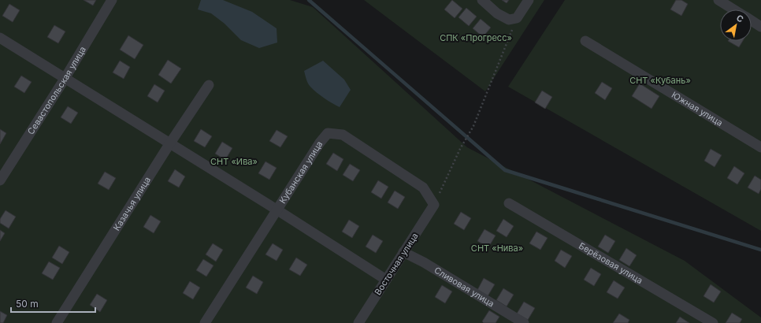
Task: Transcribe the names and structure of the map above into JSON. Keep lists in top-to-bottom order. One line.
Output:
{"streets":{"street":["Севастопольская улица","Южная улица","Кубанская улица","Казачья улица","Берёзовая улица","Восточная улица","Сливовая улица"]},"crossings":[["Кубанская улица","Восточная улица"],["Восточная улица","Сливовая улица"]],"parks":["СПК «Прогресс»","СНТ «Кубань»","СНТ «Ива»","СНТ «Нива»"],"scale_bar":"50 m","north":"top right"}
